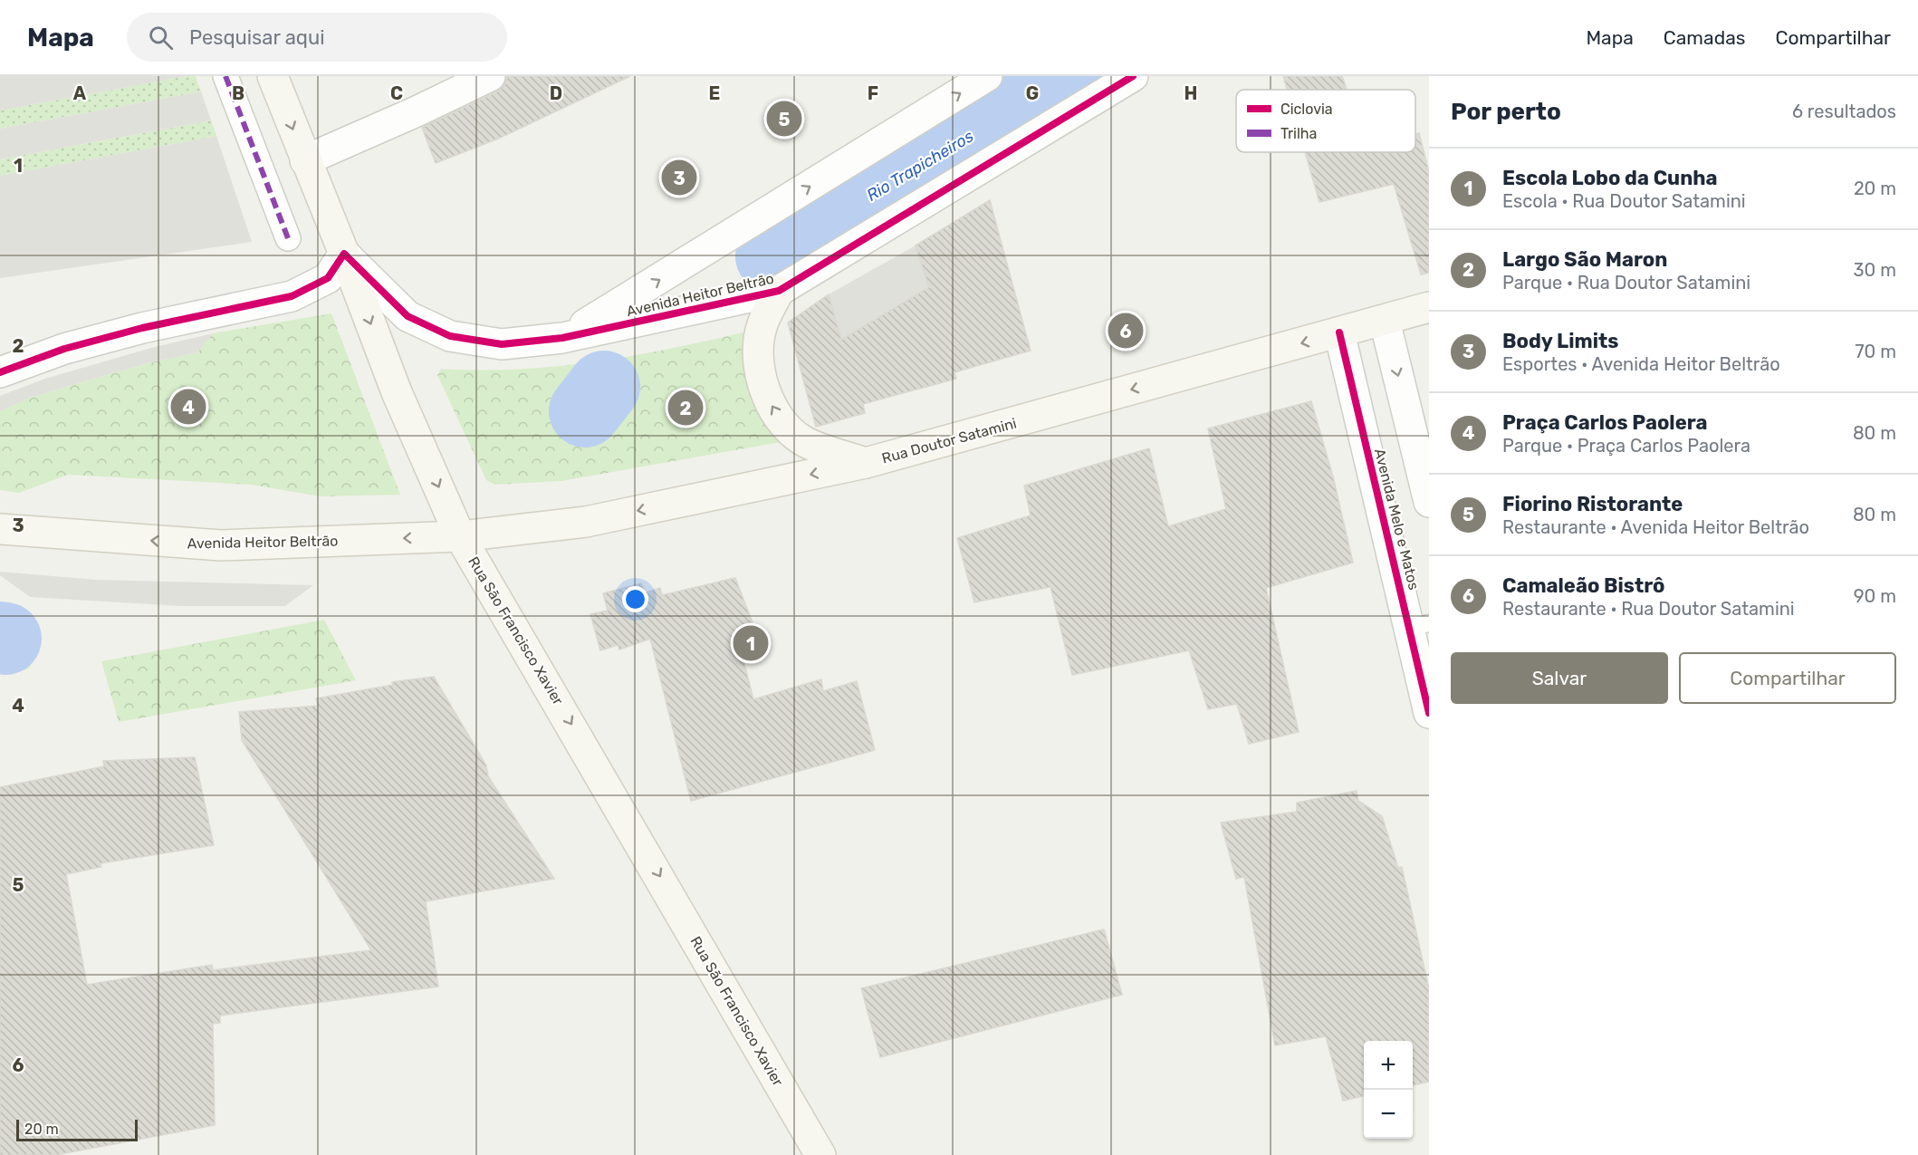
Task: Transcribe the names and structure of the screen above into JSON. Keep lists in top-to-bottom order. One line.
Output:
{"streets":{"main road":["Avenida Heitor Beltrão","Rua Doutor Satamini","Rua São Francisco Xavier"],"street":["Avenida Melo e Matos"]},"crossings":[["Avenida Heitor Beltrão","Rua Doutor Satamini"],["Avenida Heitor Beltrão","Rua São Francisco Xavier"],["Rua Doutor Satamini","Avenida Melo e Matos"],["Rua Doutor Satamini","Rua São Francisco Xavier"]],"one_way":["Rua Doutor Satamini","Rua São Francisco Xavier"],"water":["Rio Trapicheiros"],"legend":["Ciclovia","Trilha"],"scale_bar":"20 m","page":{"header":"Mapa","search":"Pesquisar aqui","nav":["Mapa","Camadas","Compartilhar"],"heading":["Por perto","6 resultados"],"pins":["5","3","6","4","2","1"],"list":[{"mark":"1","name":"Escola Lobo da Cunha","note":"Escola · Rua Doutor Satamini","value":"20 m"},{"mark":"2","name":"Largo São Maron","note":"Parque · Rua Doutor Satamini","value":"30 m"},{"mark":"3","name":"Body Limits","note":"Esportes · Avenida Heitor Beltrão","value":"70 m"},{"mark":"4","name":"Praça Carlos Paolera","note":"Parque · Praça Carlos Paolera","value":"80 m"},{"mark":"5","name":"Fiorino Ristorante","note":"Restaurante · Avenida Heitor Beltrão","value":"80 m"},{"mark":"6","name":"Camaleão Bistrô","note":"Restaurante · Rua Doutor Satamini","value":"90 m"}],"buttons":["Salvar","Compartilhar"],"map_buttons":["+","−"],"scale":"20 m"},"grid":{"columns":["A","B","C","D","E","F","G","H"],"rows":["1","2","3","4","5","6"]}}
